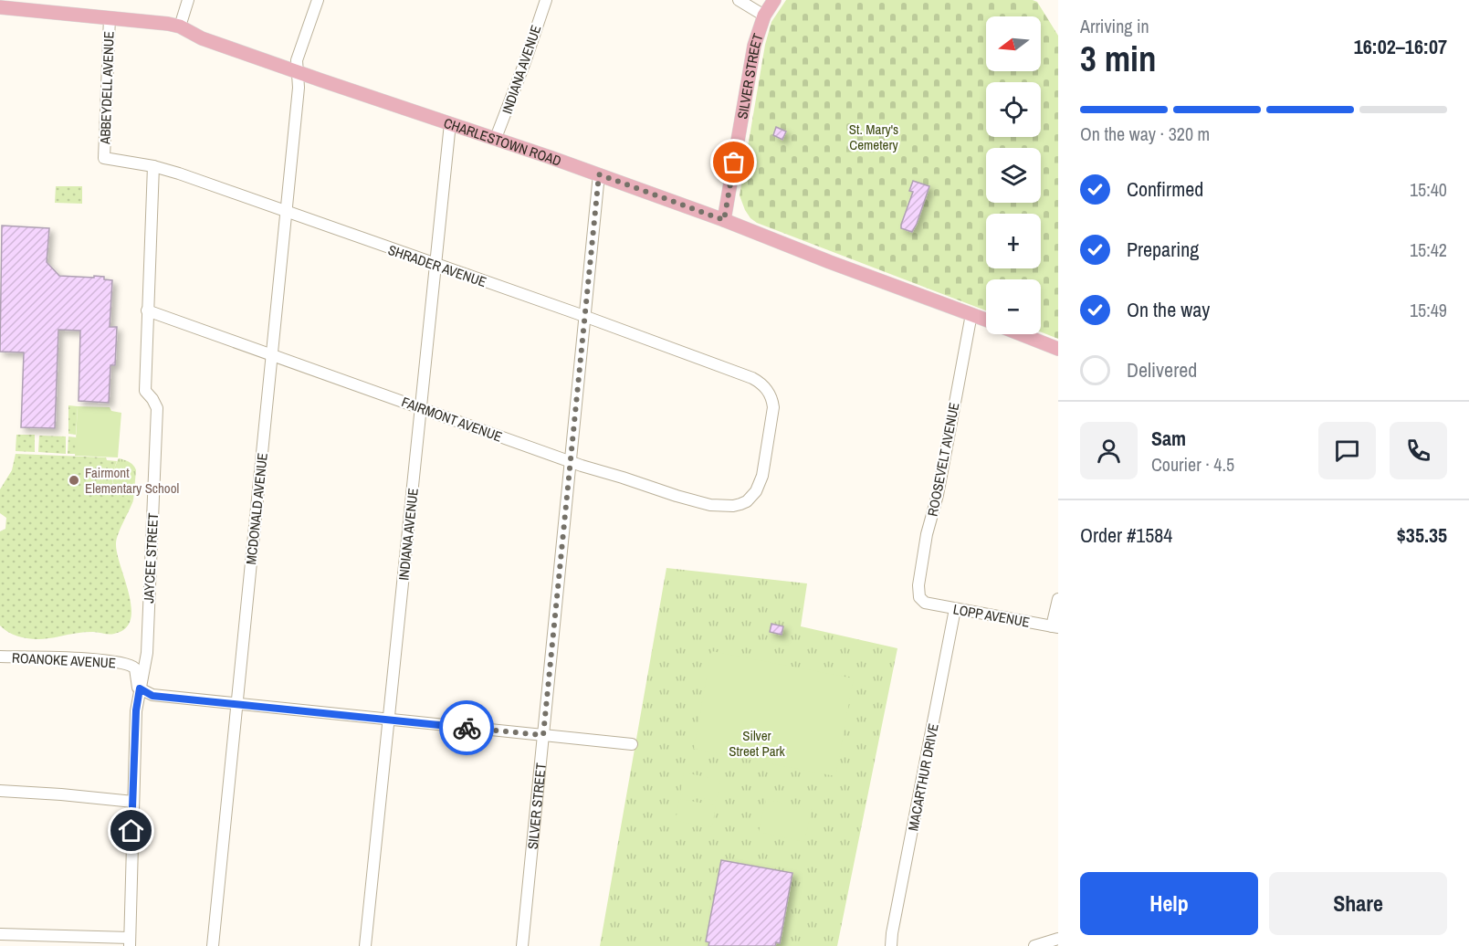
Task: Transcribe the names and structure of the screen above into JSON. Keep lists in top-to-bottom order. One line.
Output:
{"streets":{"main road":["SILVER STREET","CHARLESTOWN ROAD"],"street":["INDIANA AVENUE","ABBEYDELL AVENUE","SHRADER AVENUE","FAIRMONT AVENUE","ROOSEVELT AVENUE","MCDONALD AVENUE","JAYCEE STREET","LOPP AVENUE","ROANOKE AVENUE","MACARTHUR DRIVE"]},"crossings":[["INDIANA AVENUE","CHARLESTOWN ROAD"],["INDIANA AVENUE","SHRADER AVENUE"],["INDIANA AVENUE","FAIRMONT AVENUE"],["SILVER STREET","CHARLESTOWN ROAD"],["SILVER STREET","SHRADER AVENUE"],["SILVER STREET","FAIRMONT AVENUE"],["ABBEYDELL AVENUE","CHARLESTOWN ROAD"],["ABBEYDELL AVENUE","SHRADER AVENUE"],["CHARLESTOWN ROAD","ROOSEVELT AVENUE"],["CHARLESTOWN ROAD","MCDONALD AVENUE"],["SHRADER AVENUE","FAIRMONT AVENUE"],["SHRADER AVENUE","MCDONALD AVENUE"],["SHRADER AVENUE","JAYCEE STREET"],["FAIRMONT AVENUE","MCDONALD AVENUE"],["FAIRMONT AVENUE","JAYCEE STREET"],["ROOSEVELT AVENUE","LOPP AVENUE"],["JAYCEE STREET","ROANOKE AVENUE"],["LOPP AVENUE","MACARTHUR DRIVE"]],"parks":["St. Mary's Cemetery","Silver Street Park"],"places":["Fairmont Elementary School"],"north":"left","page":{"heading":["3 min","Arriving in","16:02–16:07"],"panel":["Sam","Courier · 4.5","Order #1584","$35.35"],"map_buttons":["+","−"],"bar":"On the way · 320 m","list":[["Confirmed","15:40"],["Preparing","15:42"],["On the way","15:49"],"Delivered"],"buttons":["Help","Share"]}}
